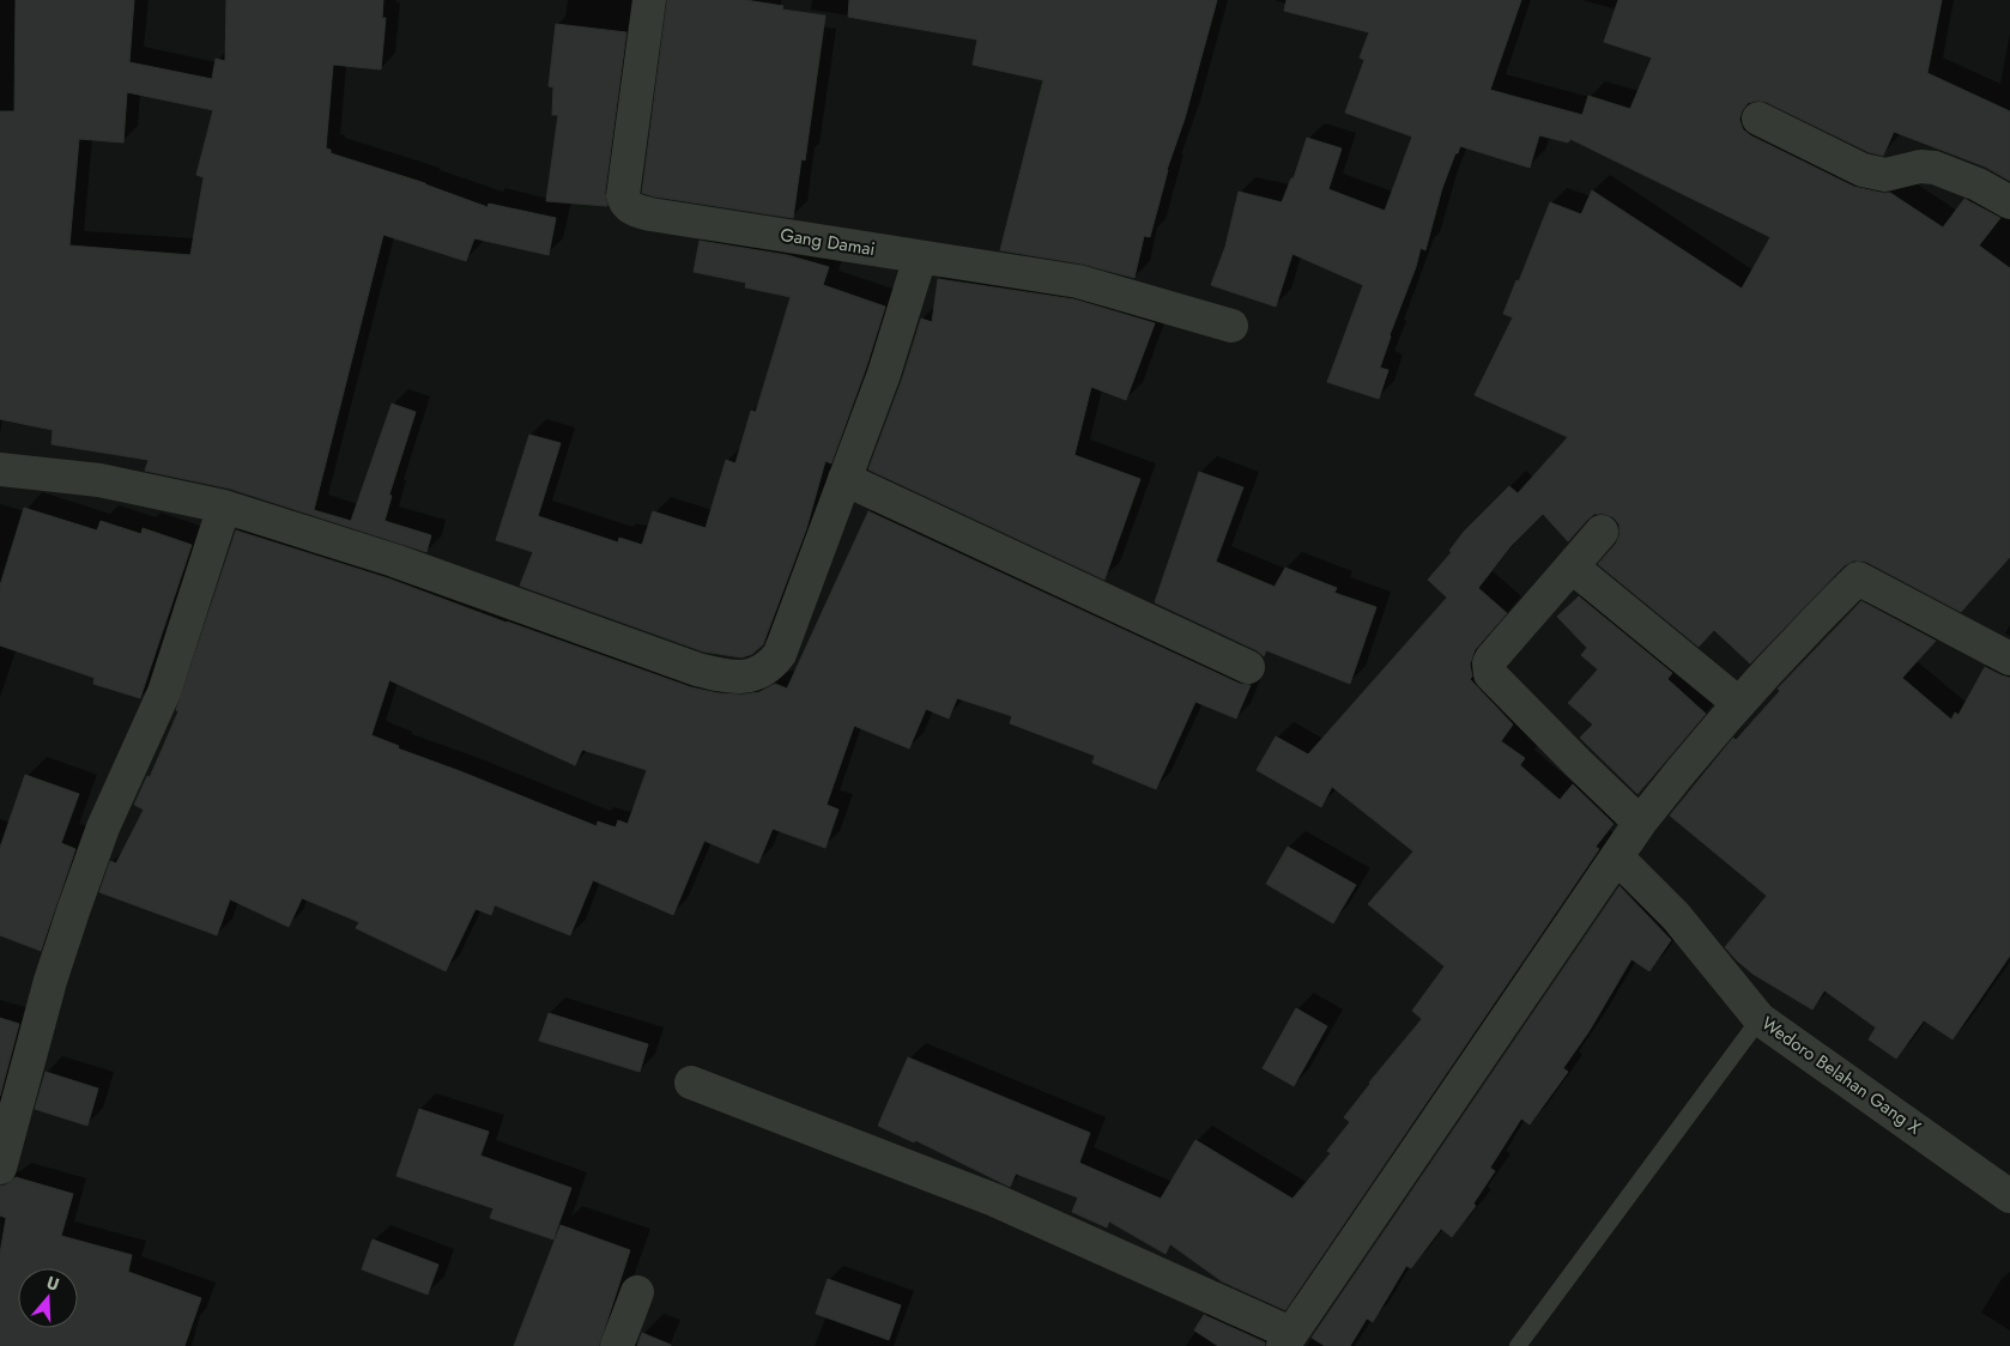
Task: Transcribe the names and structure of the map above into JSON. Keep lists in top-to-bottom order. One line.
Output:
{"streets":{"street":["Gang Damai","Wedoro Belahan Gang X"]},"north":"top"}
